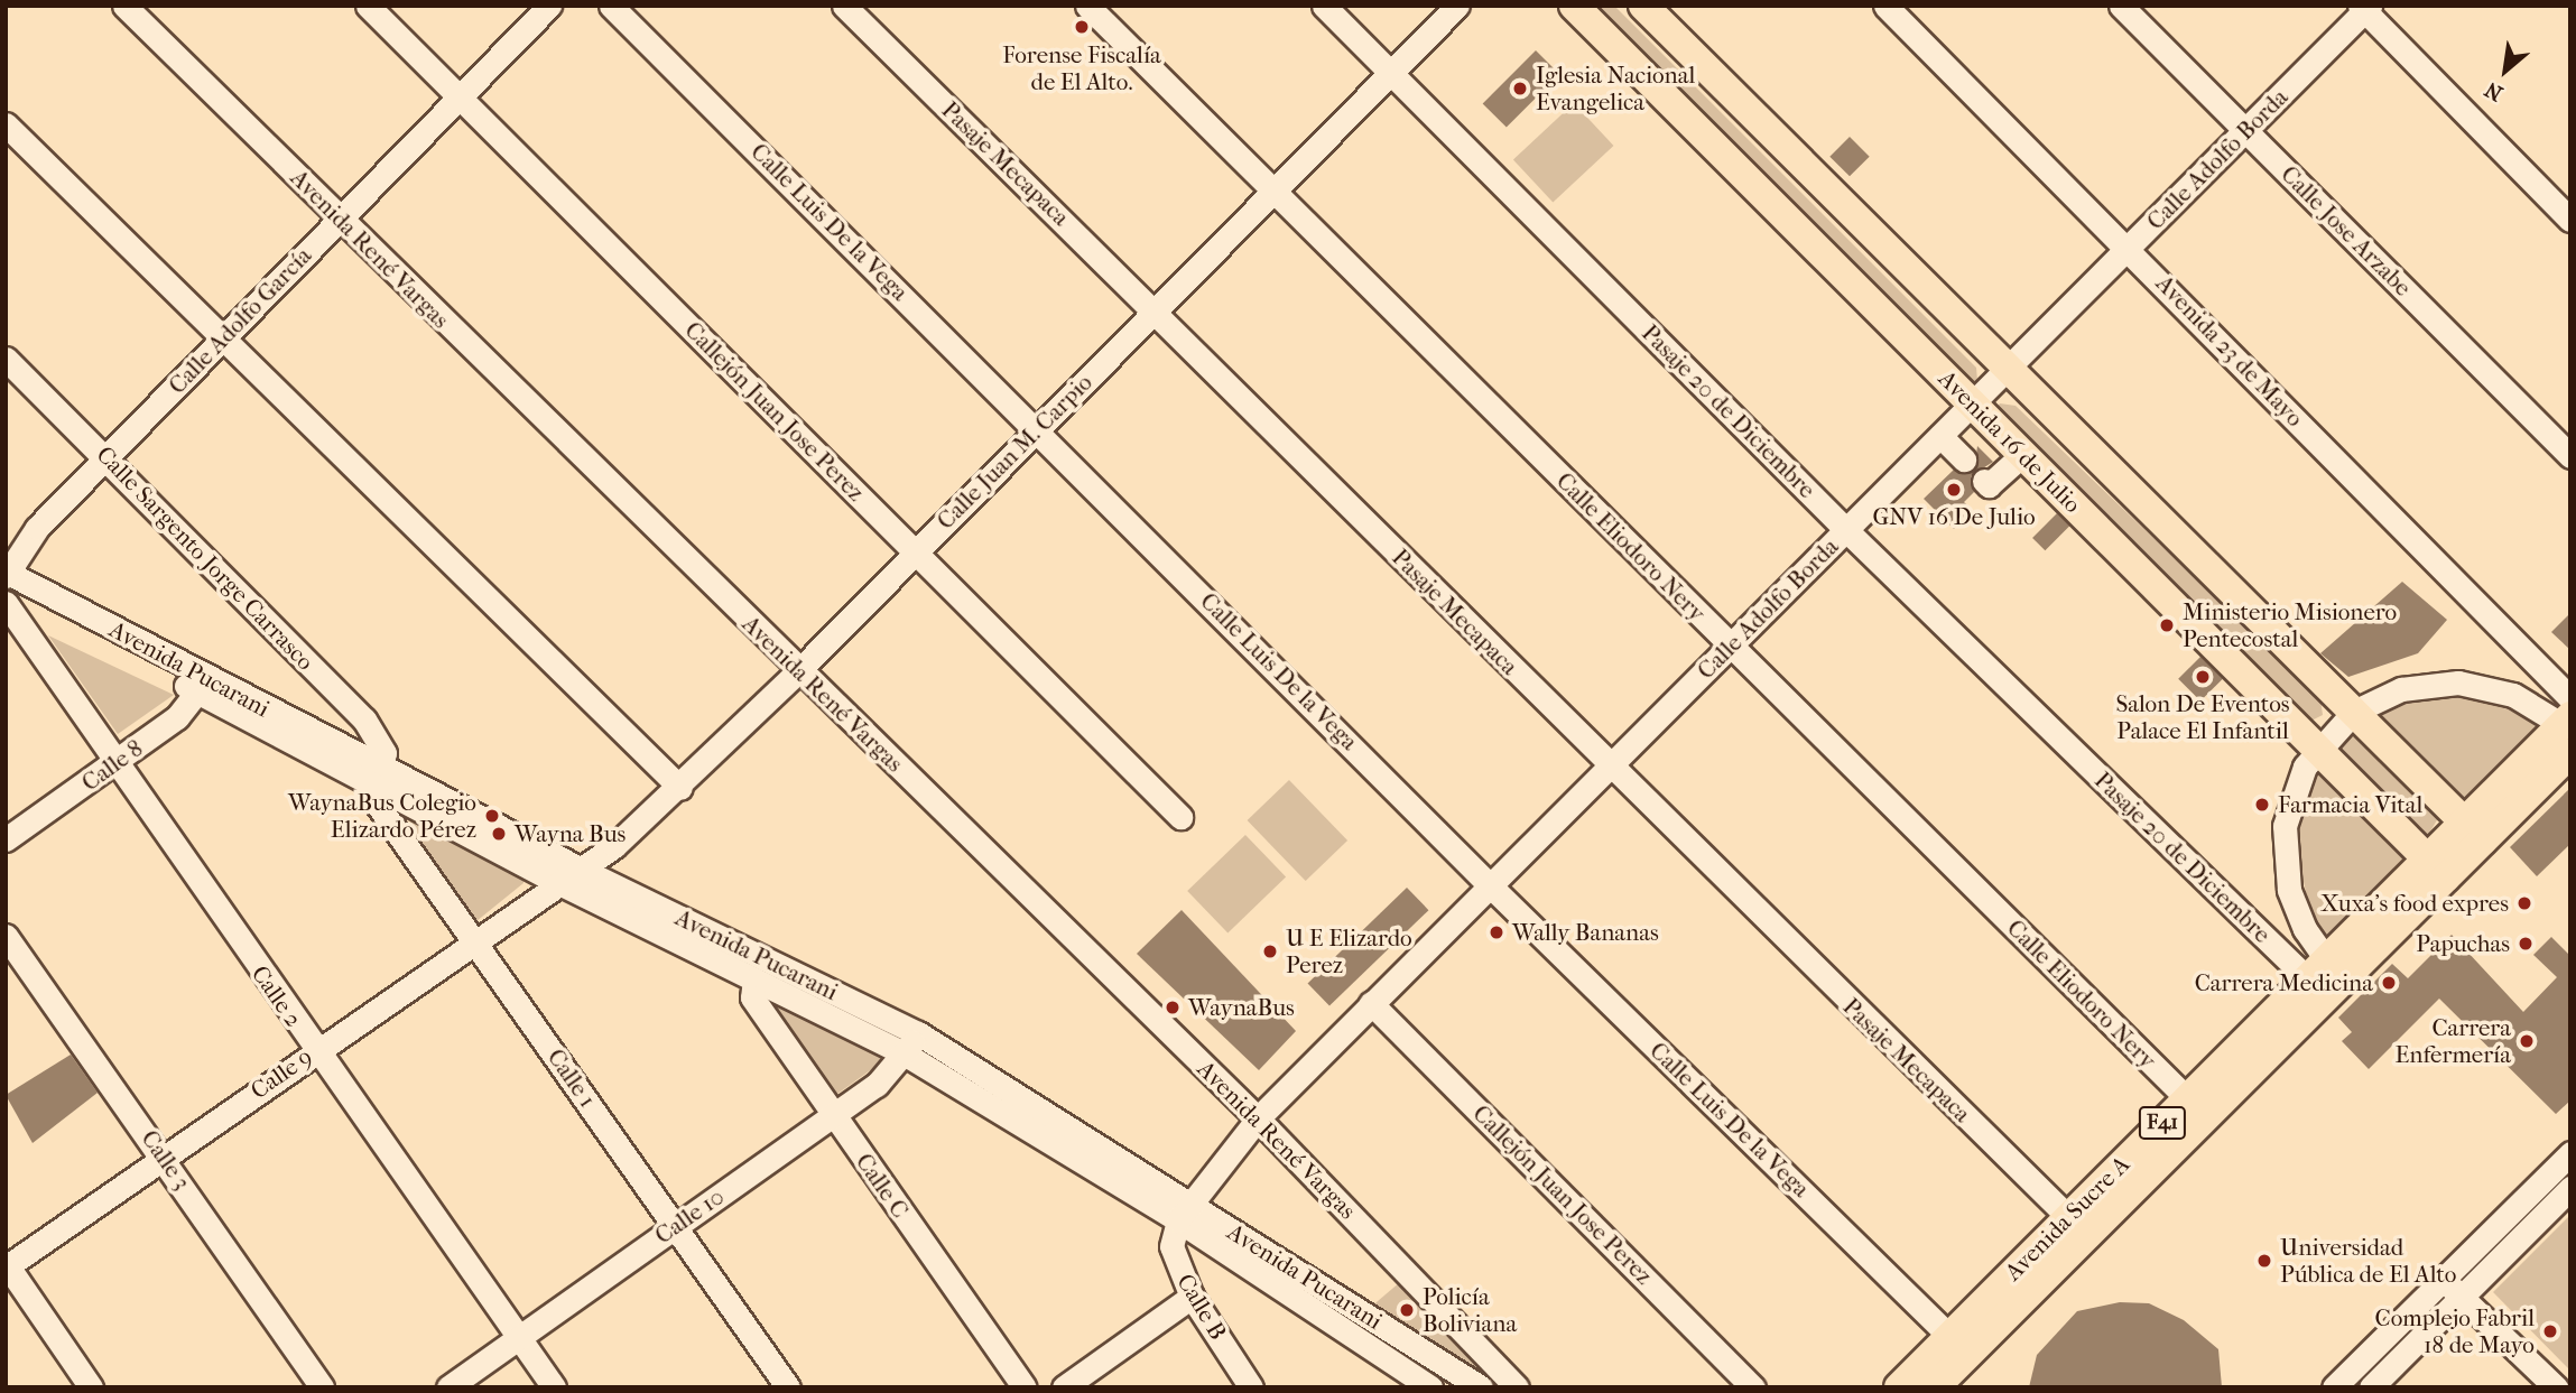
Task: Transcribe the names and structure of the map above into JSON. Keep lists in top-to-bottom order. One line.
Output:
{"streets":{"main road":["Avenida 16 de Julio","F41","Avenida Sucre A"],"street":["Calle Adolfo Borda","Pasaje Mecapaca","Calle Luis De la Vega","Calle Jose Arzabe","Avenida René Vargas","Calle Adolfo García","Avenida 23 de Mayo","Callejón Juan Jose Perez","Pasaje 20 de Diciembre","Calle Juan M. Carpio","Calle Eliodoro Nery","Calle Sargento Jorge Carrasco","Avenida Pucarani","Calle 8","Calle 2","Calle 9","Calle 1","Calle 3","Calle C","Calle 10","Calle B"]},"crossings":[["Calle Adolfo Borda","Pasaje Mecapaca"],["Calle Adolfo Borda","Calle Luis De la Vega"],["Calle Adolfo Borda","Calle Jose Arzabe"],["Calle Adolfo Borda","Avenida René Vargas"],["Calle Adolfo Borda","Avenida 23 de Mayo"],["Calle Adolfo Borda","Callejón Juan Jose Perez"],["Calle Adolfo Borda","Pasaje 20 de Diciembre"],["Calle Adolfo Borda","Avenida 16 de Julio"],["Calle Adolfo Borda","Calle Eliodoro Nery"],["Calle Adolfo Borda","Avenida Pucarani"],["Calle Adolfo Borda","Calle B"],["Pasaje Mecapaca","Calle Juan M. Carpio"],["Pasaje Mecapaca","Avenida Sucre A"],["Calle Luis De la Vega","Calle Juan M. Carpio"],["Calle Luis De la Vega","Avenida Sucre A"],["Avenida René Vargas","Calle Adolfo García"],["Avenida René Vargas","Calle Juan M. Carpio"],["Calle Adolfo García","Callejón Juan Jose Perez"],["Calle Adolfo García","Calle Sargento Jorge Carrasco"],["Calle Adolfo García","Avenida Pucarani"],["Avenida 23 de Mayo","Avenida Sucre A"],["Callejón Juan Jose Perez","Calle Juan M. Carpio"],["Pasaje 20 de Diciembre","Calle Juan M. Carpio"],["Pasaje 20 de Diciembre","Avenida Sucre A"],["Avenida 16 de Julio","Avenida Sucre A"],["Calle Juan M. Carpio","Calle Eliodoro Nery"],["Calle Juan M. Carpio","Avenida Pucarani"],["Calle Juan M. Carpio","Calle 9"],["Calle Eliodoro Nery","Avenida Sucre A"],["Calle Sargento Jorge Carrasco","Avenida Pucarani"],["Calle Sargento Jorge Carrasco","Calle 1"],["Avenida Pucarani","Calle 8"],["Avenida Pucarani","Calle 9"],["Avenida Pucarani","Calle 1"],["Avenida Pucarani","Calle C"],["Avenida Pucarani","Calle 10"],["Avenida Pucarani","Calle B"],["Calle 8","Calle 2"],["Calle 2","Calle 9"],["Calle 2","Calle 10"],["Calle 9","Calle 1"],["Calle 9","Calle 3"],["Calle 1","Calle 10"],["Calle C","Calle 10"]],"places":["Forense Fiscalía de El Alto.","Iglesia Nacional Evangelica","GNV 16 De Julio","Ministerio Misionero Pentecostal","Salon De Eventos Palace El Infantil","Farmacia Vital","WaynaBus Colegio Elizardo Pérez","Wayna Bus","Xuxa's food expres","Wally Bananas","Papuchas","U E Elizardo Perez","Carrera Medicina","WaynaBus","Carrera Enfermería","Universidad Pública de El Alto","Policía Boliviana","Complejo Fabril 18 de Mayo"],"north":"bottom left"}
